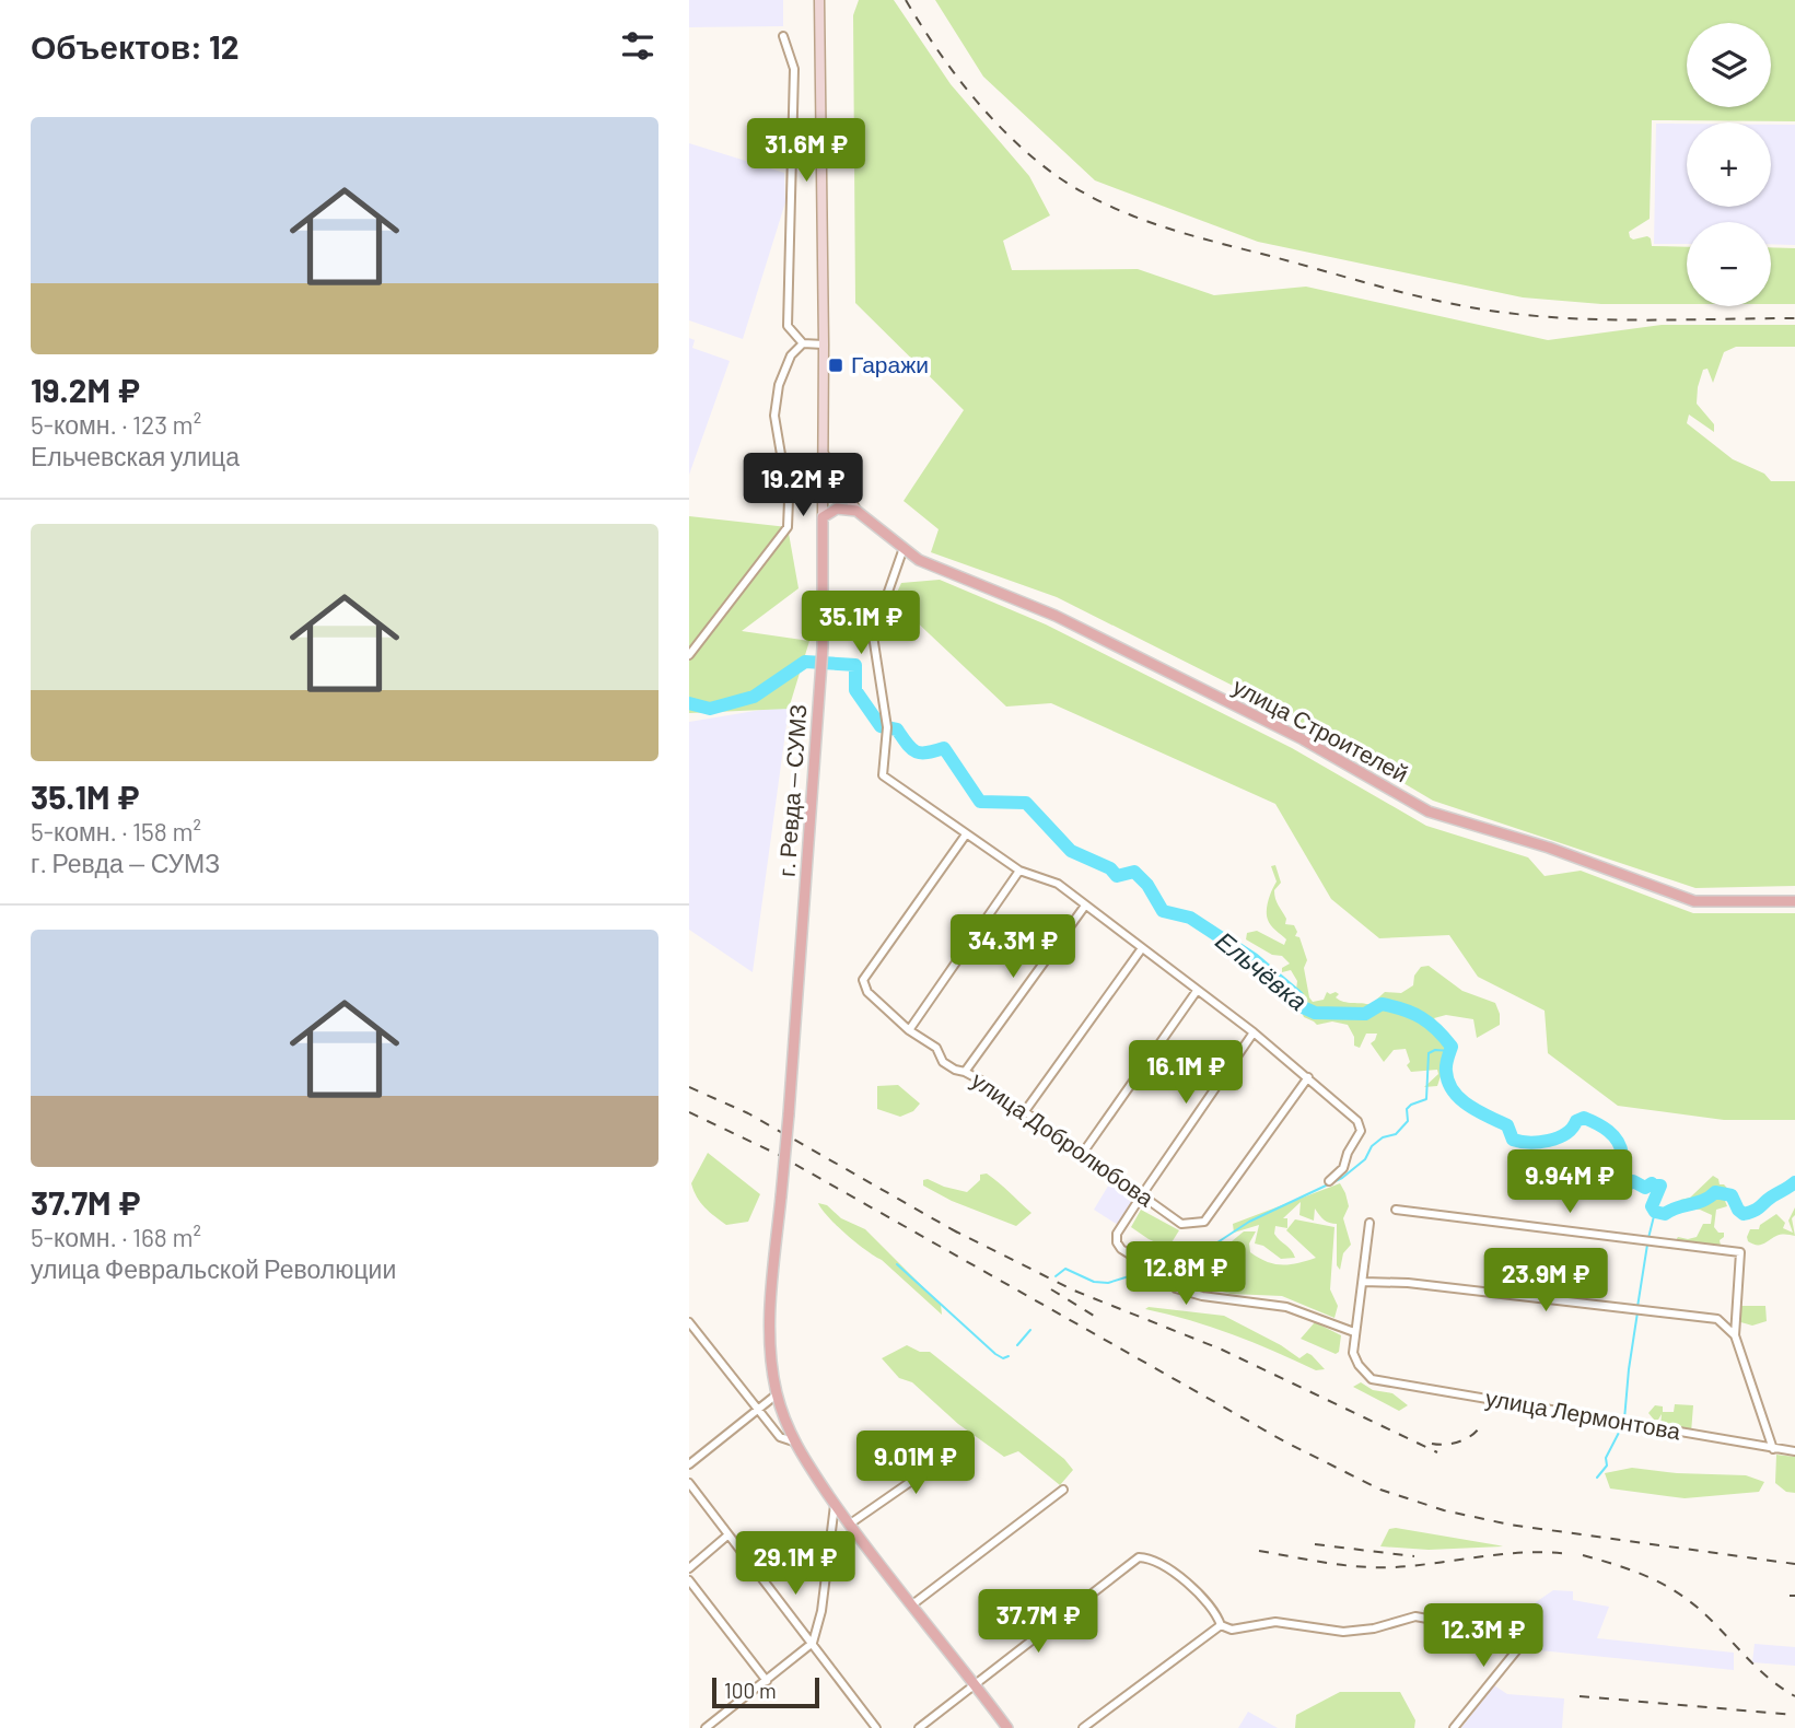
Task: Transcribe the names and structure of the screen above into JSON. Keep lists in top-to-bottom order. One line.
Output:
{"streets":{"main road":["улица Строителей","г. Ревда — СУМЗ"],"street":["улица Добролюбова","улица Лермонтова"]},"crossings":[["улица Строителей","г. Ревда — СУМЗ"]],"water":["Ельчёвка"],"places":{"transit":["Гаражи"]},"scale_bar":"100 m","page":{"heading":"Объектов: 12","map_buttons":["+","−"],"list":[{"name":"19.2M ₽","note":"5-комн. · 123 m² · Ельчевская улица"},{"name":"35.1M ₽","note":"5-комн. · 158 m² · г. Ревда — СУМЗ"},{"name":"37.7M ₽","note":"5-комн. · 168 m² · улица Февральской Революции"}],"price":["31.6M ₽","19.2M ₽","35.1M ₽","34.3M ₽","16.1M ₽","9.94M ₽","12.8M ₽","23.9M ₽","9.01M ₽","29.1M ₽","37.7M ₽","12.3M ₽"],"scale":"100 m"}}
